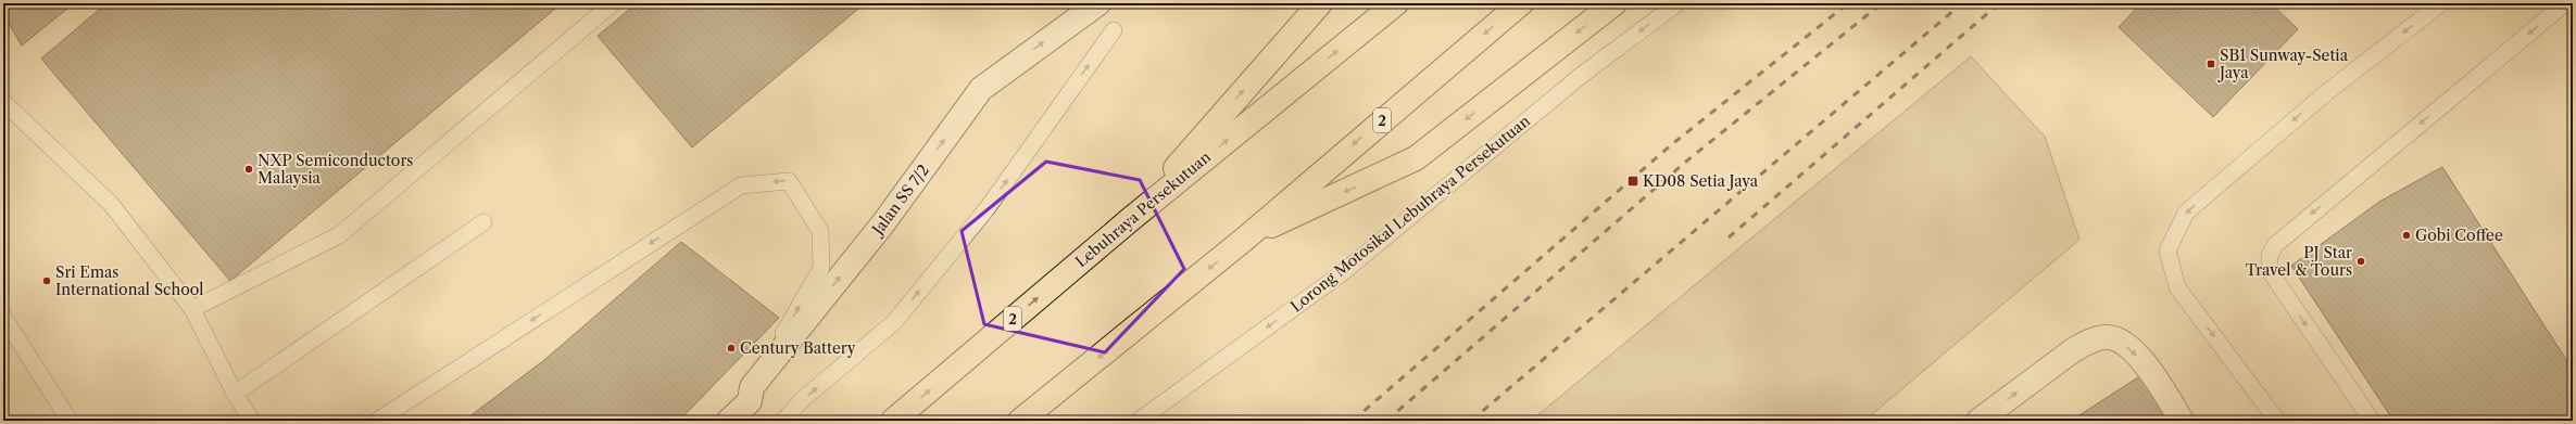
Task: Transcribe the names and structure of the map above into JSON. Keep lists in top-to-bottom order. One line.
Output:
{"streets":{"highway":["2","Lebuhraya Persekutuan"],"street":["Jalan SS 7/2"],"lane":["Lorong Motosikal Lebuhraya Persekutuan"]},"one_way":["Jalan SS 7/2","Lorong Motosikal Lebuhraya Persekutuan"],"places":{"transit":["SB1 Sunway-Setia Jaya","KD08 Setia Jaya"],"other":["NXP Semiconductors Malaysia","Gobi Coffee","PJ Star Travel & Tours","Sri Emas International School","Century Battery"]}}
